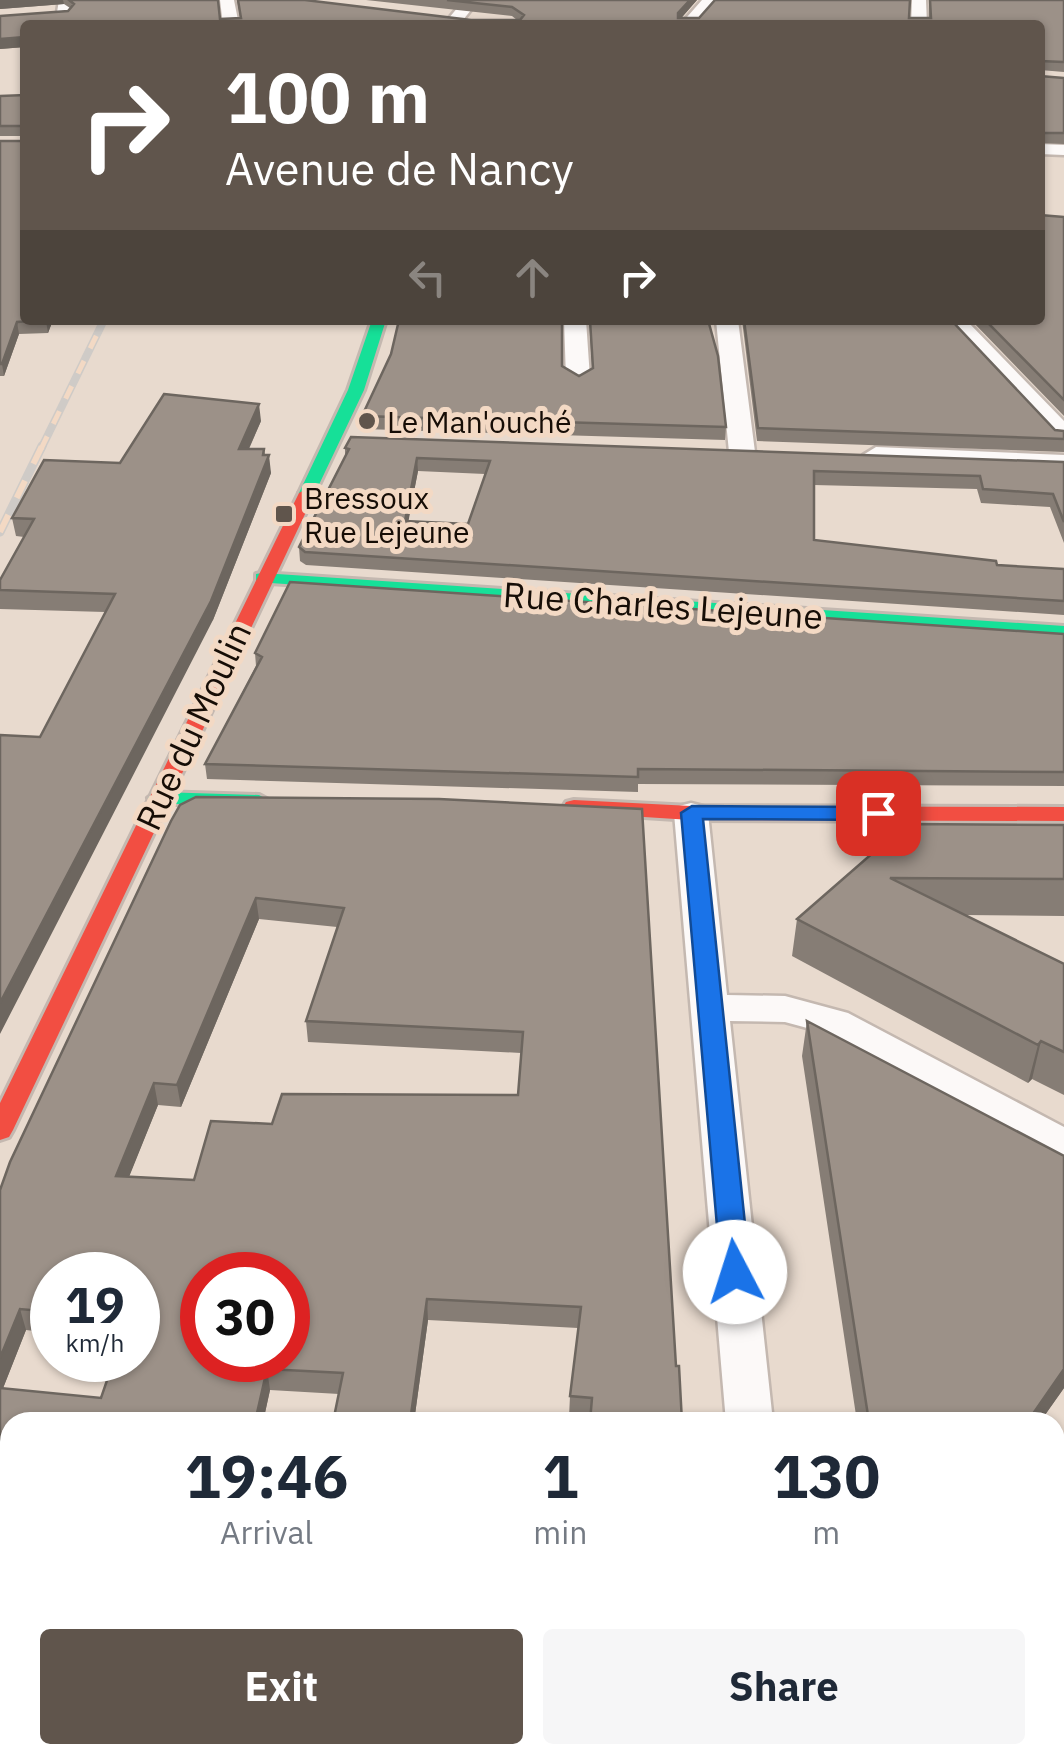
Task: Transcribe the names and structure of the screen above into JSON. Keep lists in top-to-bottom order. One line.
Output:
{"streets":{"street":["Rue Charles Lejeune","Rue du Moulin"]},"crossings":[["Rue Charles Lejeune","Rue du Moulin"]],"places":{"other":["Le Man'ouché"],"transit":["Bressoux Rue Lejeune"]},"page":{"turn":["100 m","Avenue de Nancy"],"speed":"19 km/h","limit":"30","eta":["19:46","Arrival","1","min","130","m"],"buttons":["Exit","Share"]}}
